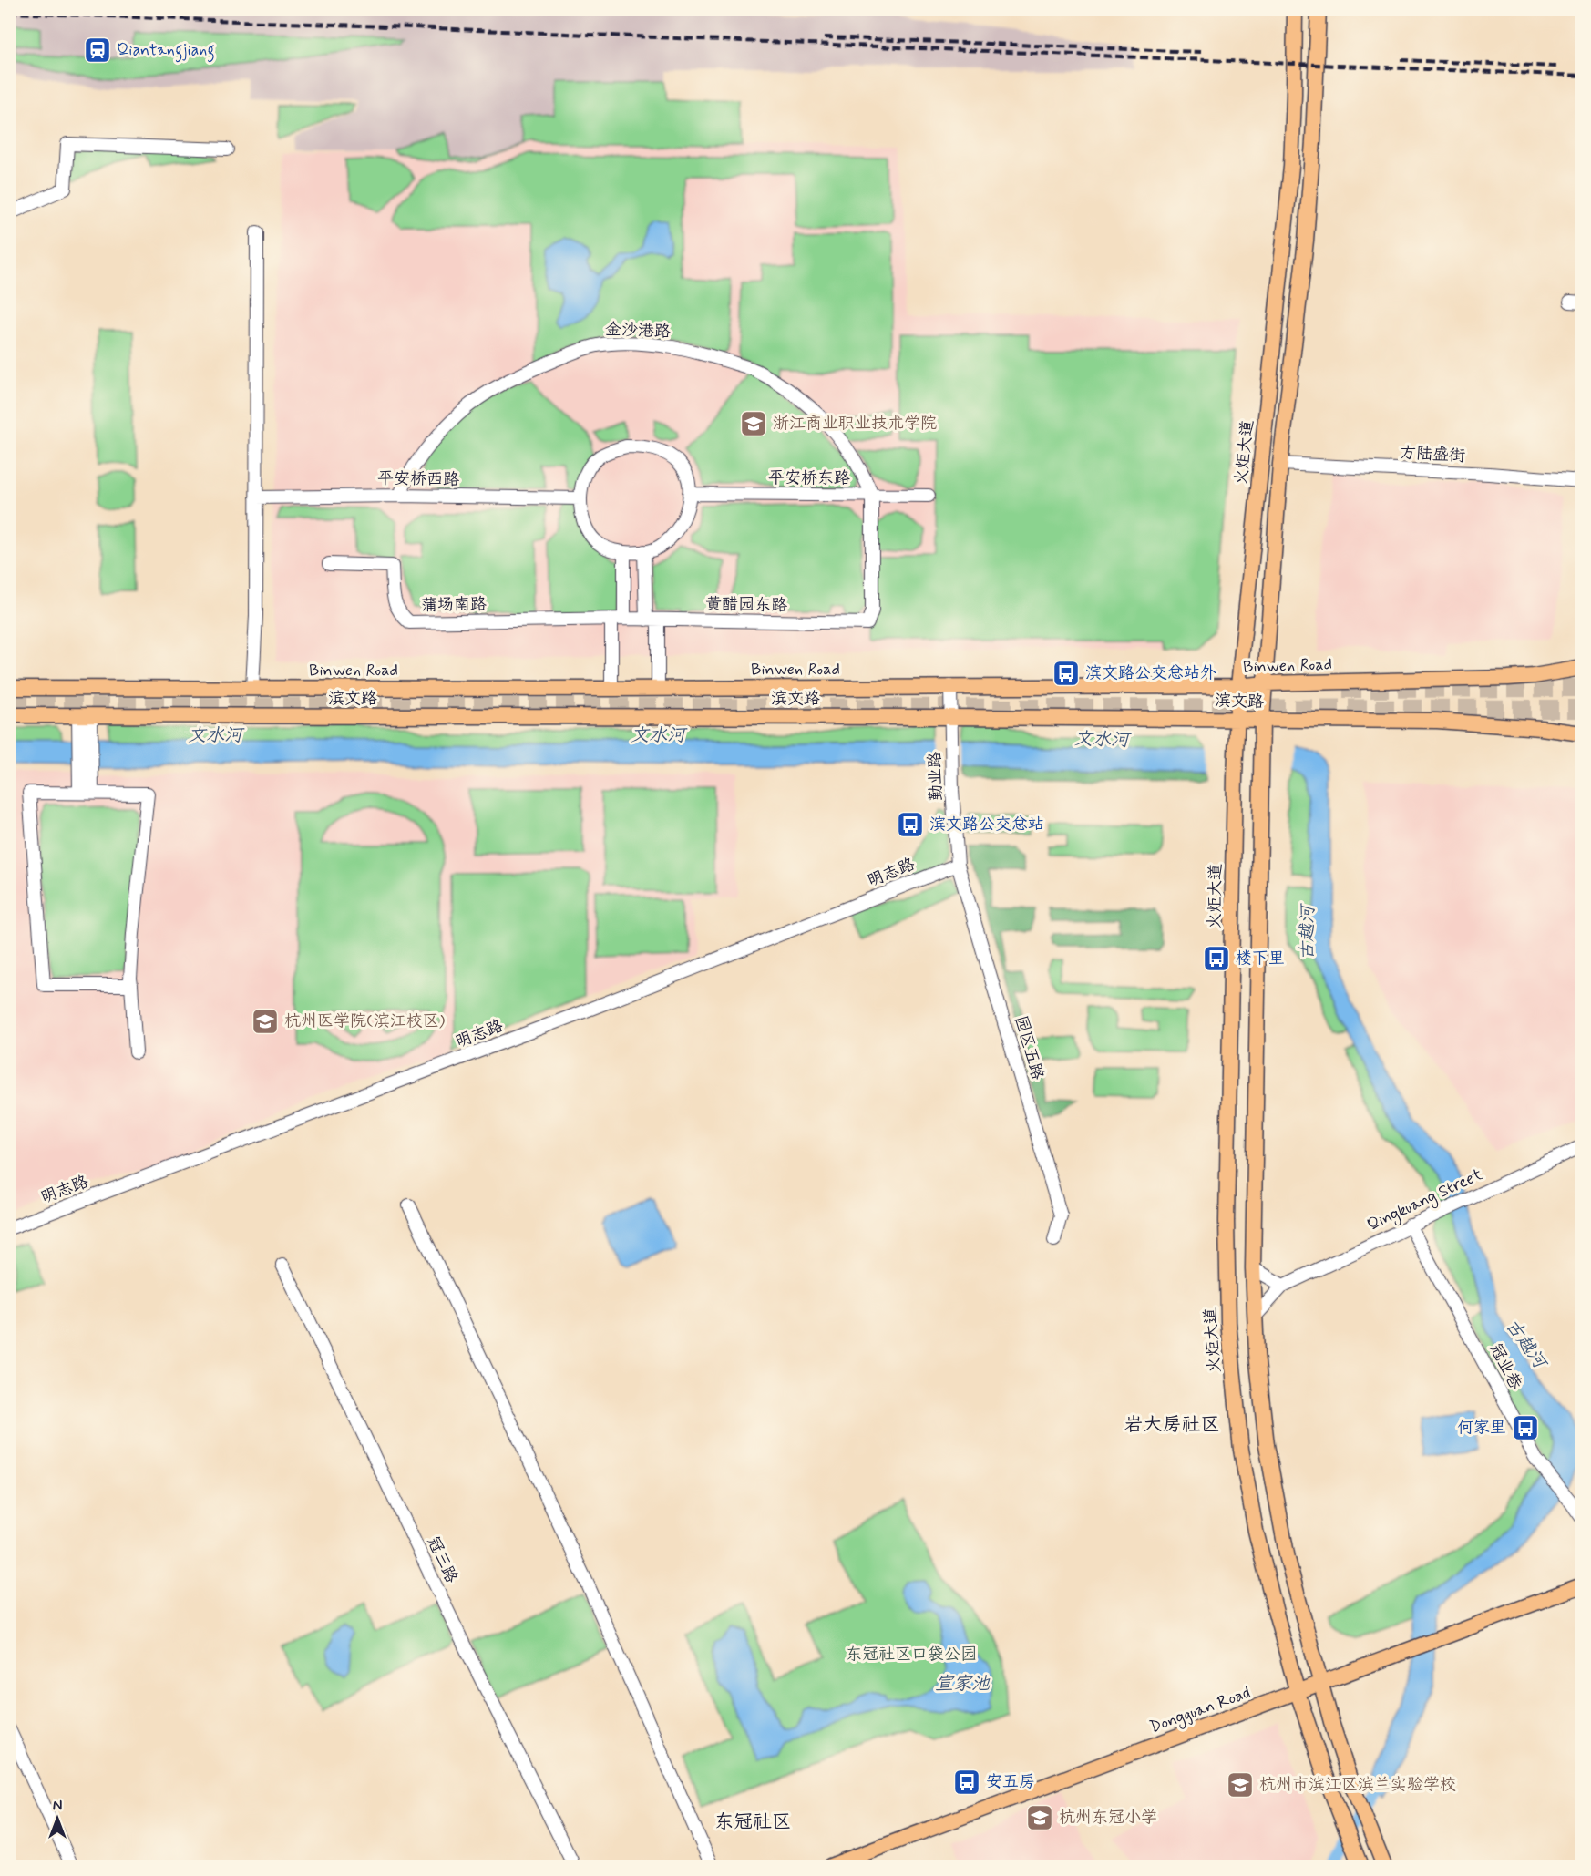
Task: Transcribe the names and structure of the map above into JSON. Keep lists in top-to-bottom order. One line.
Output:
{"streets":{"main road":["火炬大道","Binwen Road","滨文路","Dongguan Road"],"street":["金沙港路","方陆盛街","平安桥东路","平安桥西路","蒲场南路","黄醋园东路","勤业路","明志路","园区五路","Qingkuang Street","冠业巷","冠三路"]},"crossings":[["金沙港路","平安桥东路"],["金沙港路","平安桥西路"],["金沙港路","黄醋园东路"],["火炬大道","Binwen Road"],["火炬大道","滨文路"],["火炬大道","Dongguan Road"],["平安桥东路","平安桥西路"],["平安桥东路","黄醋园东路"],["蒲场南路","黄醋园东路"],["Binwen Road","勤业路"],["滨文路","勤业路"],["勤业路","明志路"],["勤业路","园区五路"],["明志路","园区五路"],["Qingkuang Street","冠业巷"]],"districts":["岩大房社区","东冠社区"],"water":["文水河","古越河","宣家池"],"parks":["东冠社区口袋公园"],"places":{"station":["Qiantangjiang"],"school or university":["浙江商业职业技术学院","杭州医学院(滨江校区)","杭州市滨江区滨兰实验学校","杭州东冠小学"],"bus stop":["滨文路公交总站外","滨文路公交总站","楼下里","何家里","安五房"]},"north":"top"}
